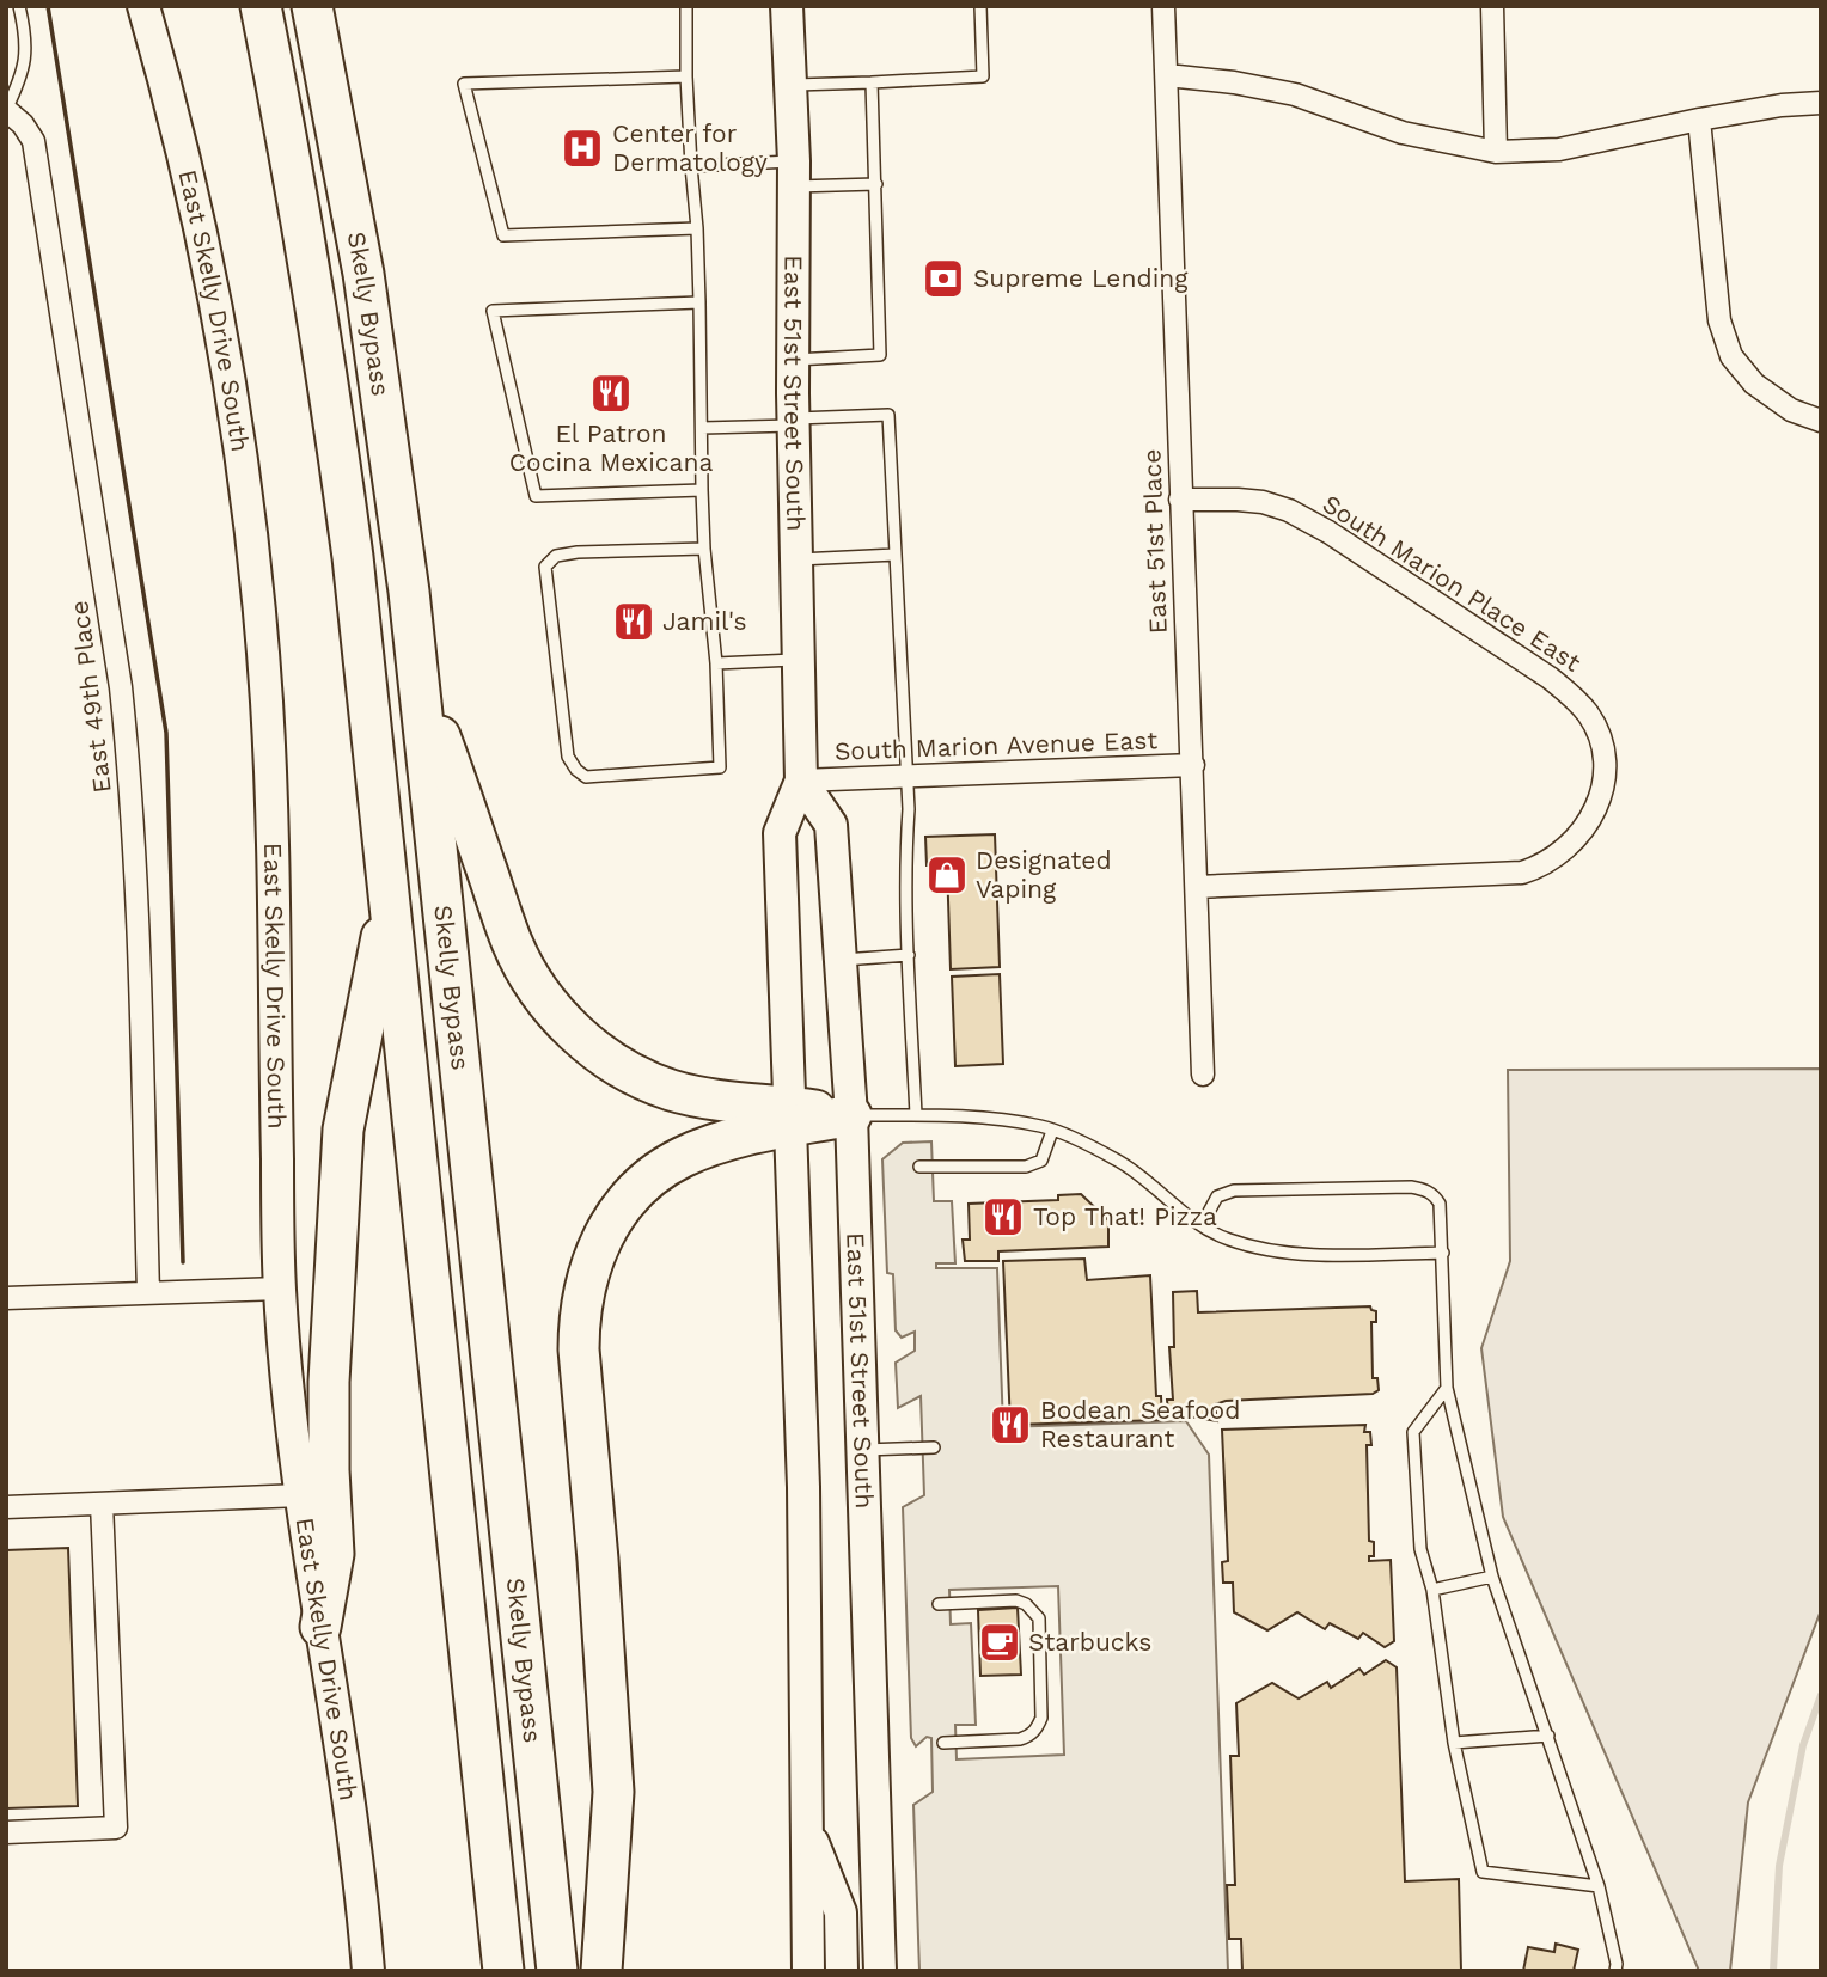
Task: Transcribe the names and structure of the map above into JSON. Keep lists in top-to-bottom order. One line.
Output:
{"streets":{"highway":["Skelly Bypass"],"main road":["East Skelly Drive South","East 51st Street South"],"street":["East 51st Place","South Marion Place East","East 49th Place","South Marion Avenue East"]},"crossings":[["East 51st Street South","South Marion Avenue East"],["East 51st Place","South Marion Place East"],["East 51st Place","South Marion Avenue East"]],"places":{"hospital":["Center for Dermatology"],"bank":["Supreme Lending"],"restaurant":["El Patron Cocina Mexicana","Jamil's","Top That! Pizza","Bodean Seafood Restaurant"],"shop":["Designated Vaping"],"cafe":["Starbucks"]}}
